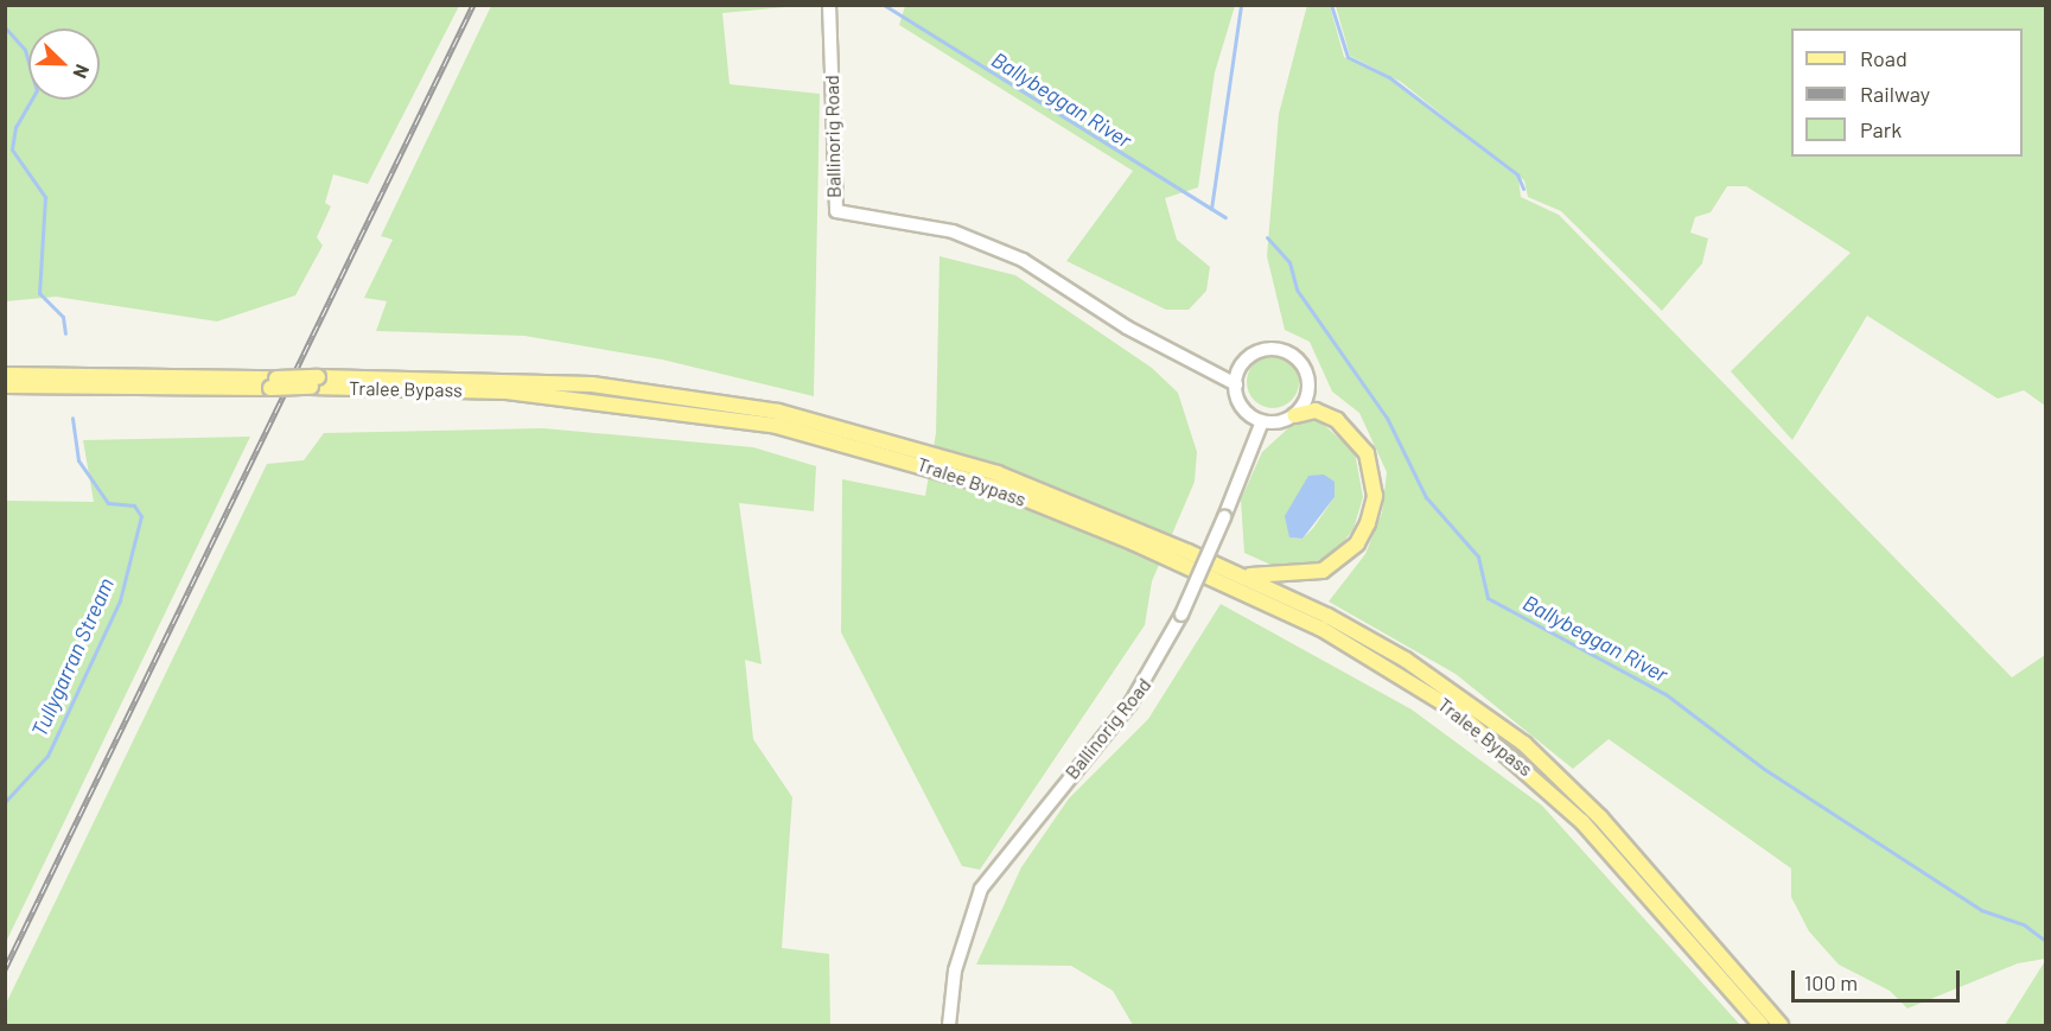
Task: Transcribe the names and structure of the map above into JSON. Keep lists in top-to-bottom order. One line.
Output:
{"streets":{"main road":["Tralee Bypass"],"street":["Ballinorig Road"]},"water":["Ballybeggan River","Tullygarran Stream"],"legend":["Road","Railway","Park"],"scale_bar":"100 m","north":"bottom right"}
